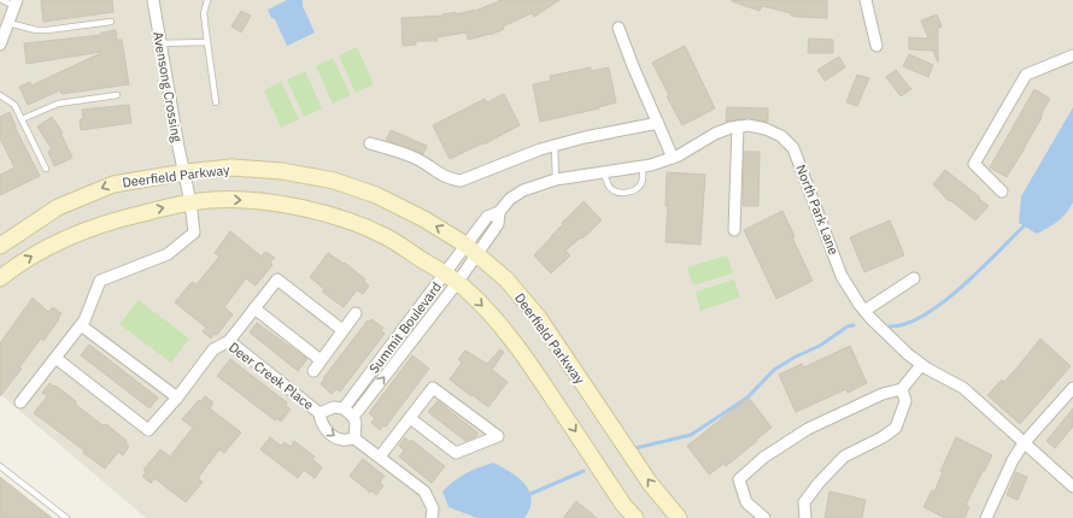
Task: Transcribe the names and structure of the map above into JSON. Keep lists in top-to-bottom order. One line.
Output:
{"streets":{"main road":["Deerfield Parkway"],"street":["Avensong Crossing","North Park Lane","Summit Boulevard","Deer Creek Place"]},"crossings":[["Avensong Crossing","Deerfield Parkway"],["Deerfield Parkway","North Park Lane"],["Deerfield Parkway","Summit Boulevard"],["North Park Lane","Summit Boulevard"],["Summit Boulevard","Deer Creek Place"]]}
